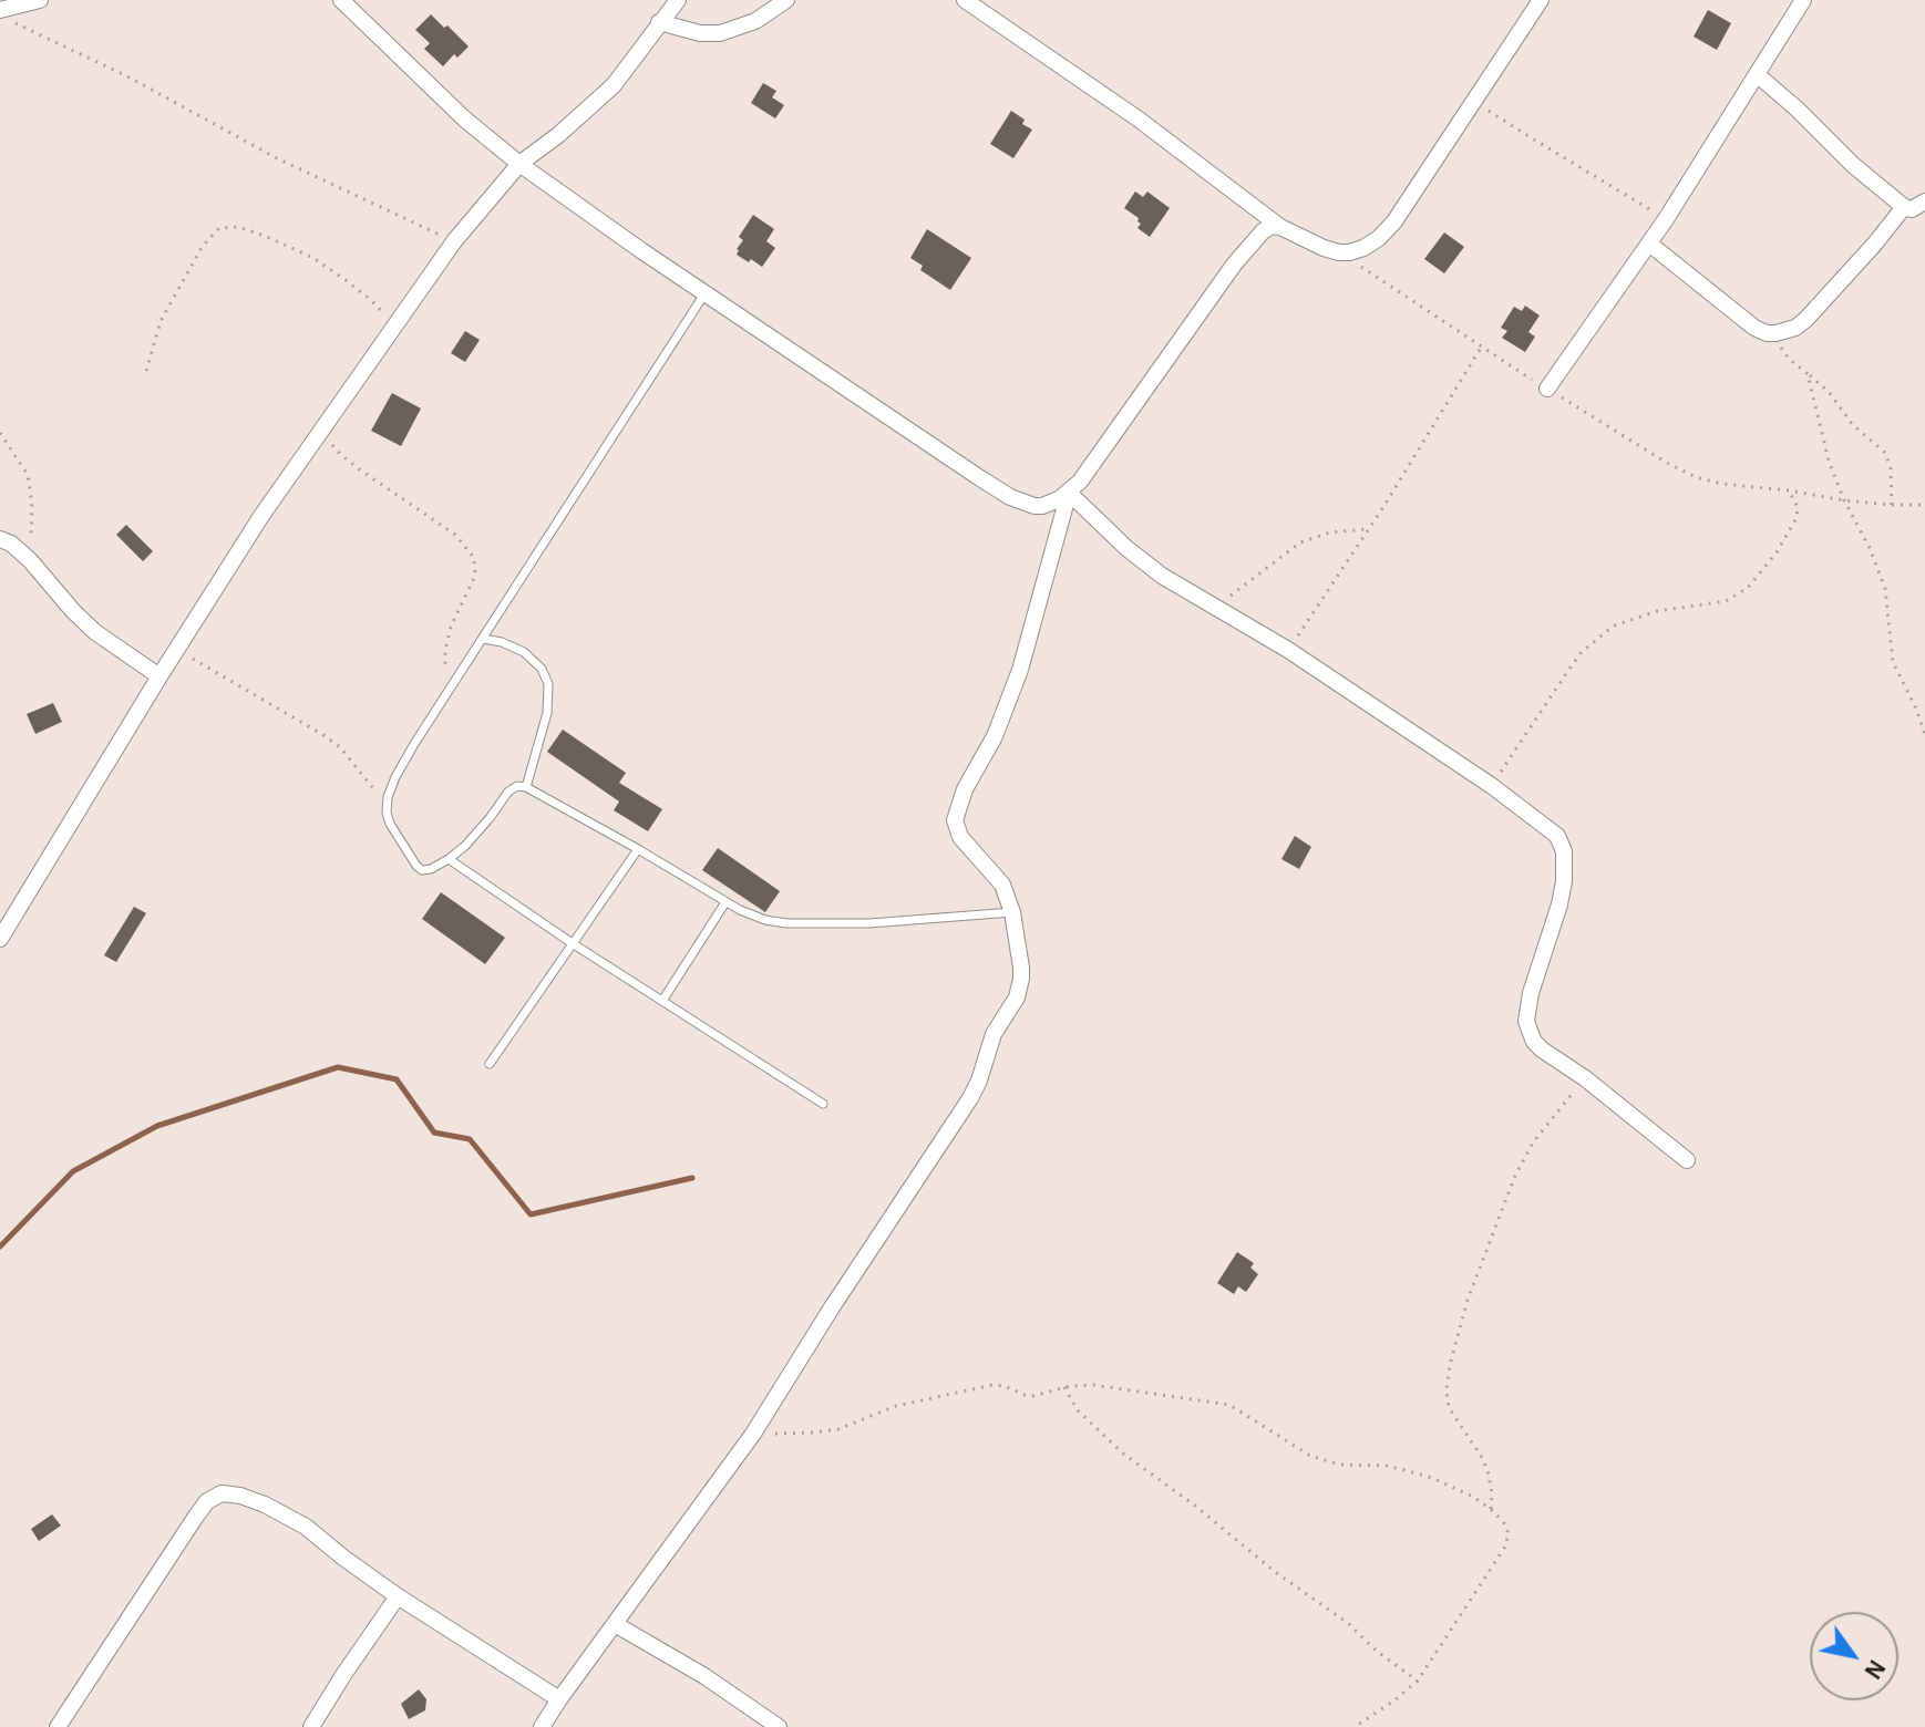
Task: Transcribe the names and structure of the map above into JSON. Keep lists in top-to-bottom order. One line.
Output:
{"north":"bottom right"}
